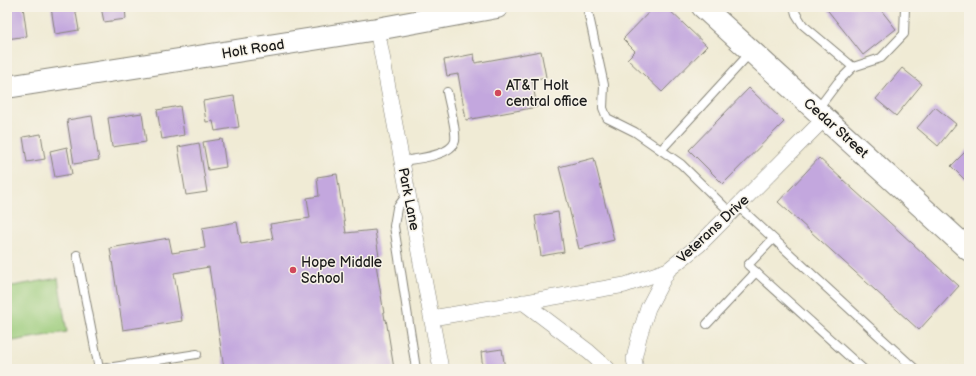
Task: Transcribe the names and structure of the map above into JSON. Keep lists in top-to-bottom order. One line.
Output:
{"streets":{"main road":["Holt Road","Cedar Street"],"street":["Park Lane","Veterans Drive"]},"crossings":[["Holt Road","Park Lane"],["Cedar Street","Veterans Drive"],["Park Lane","Veterans Drive"]],"places":["AT&T Holt central office","Hope Middle School"]}
